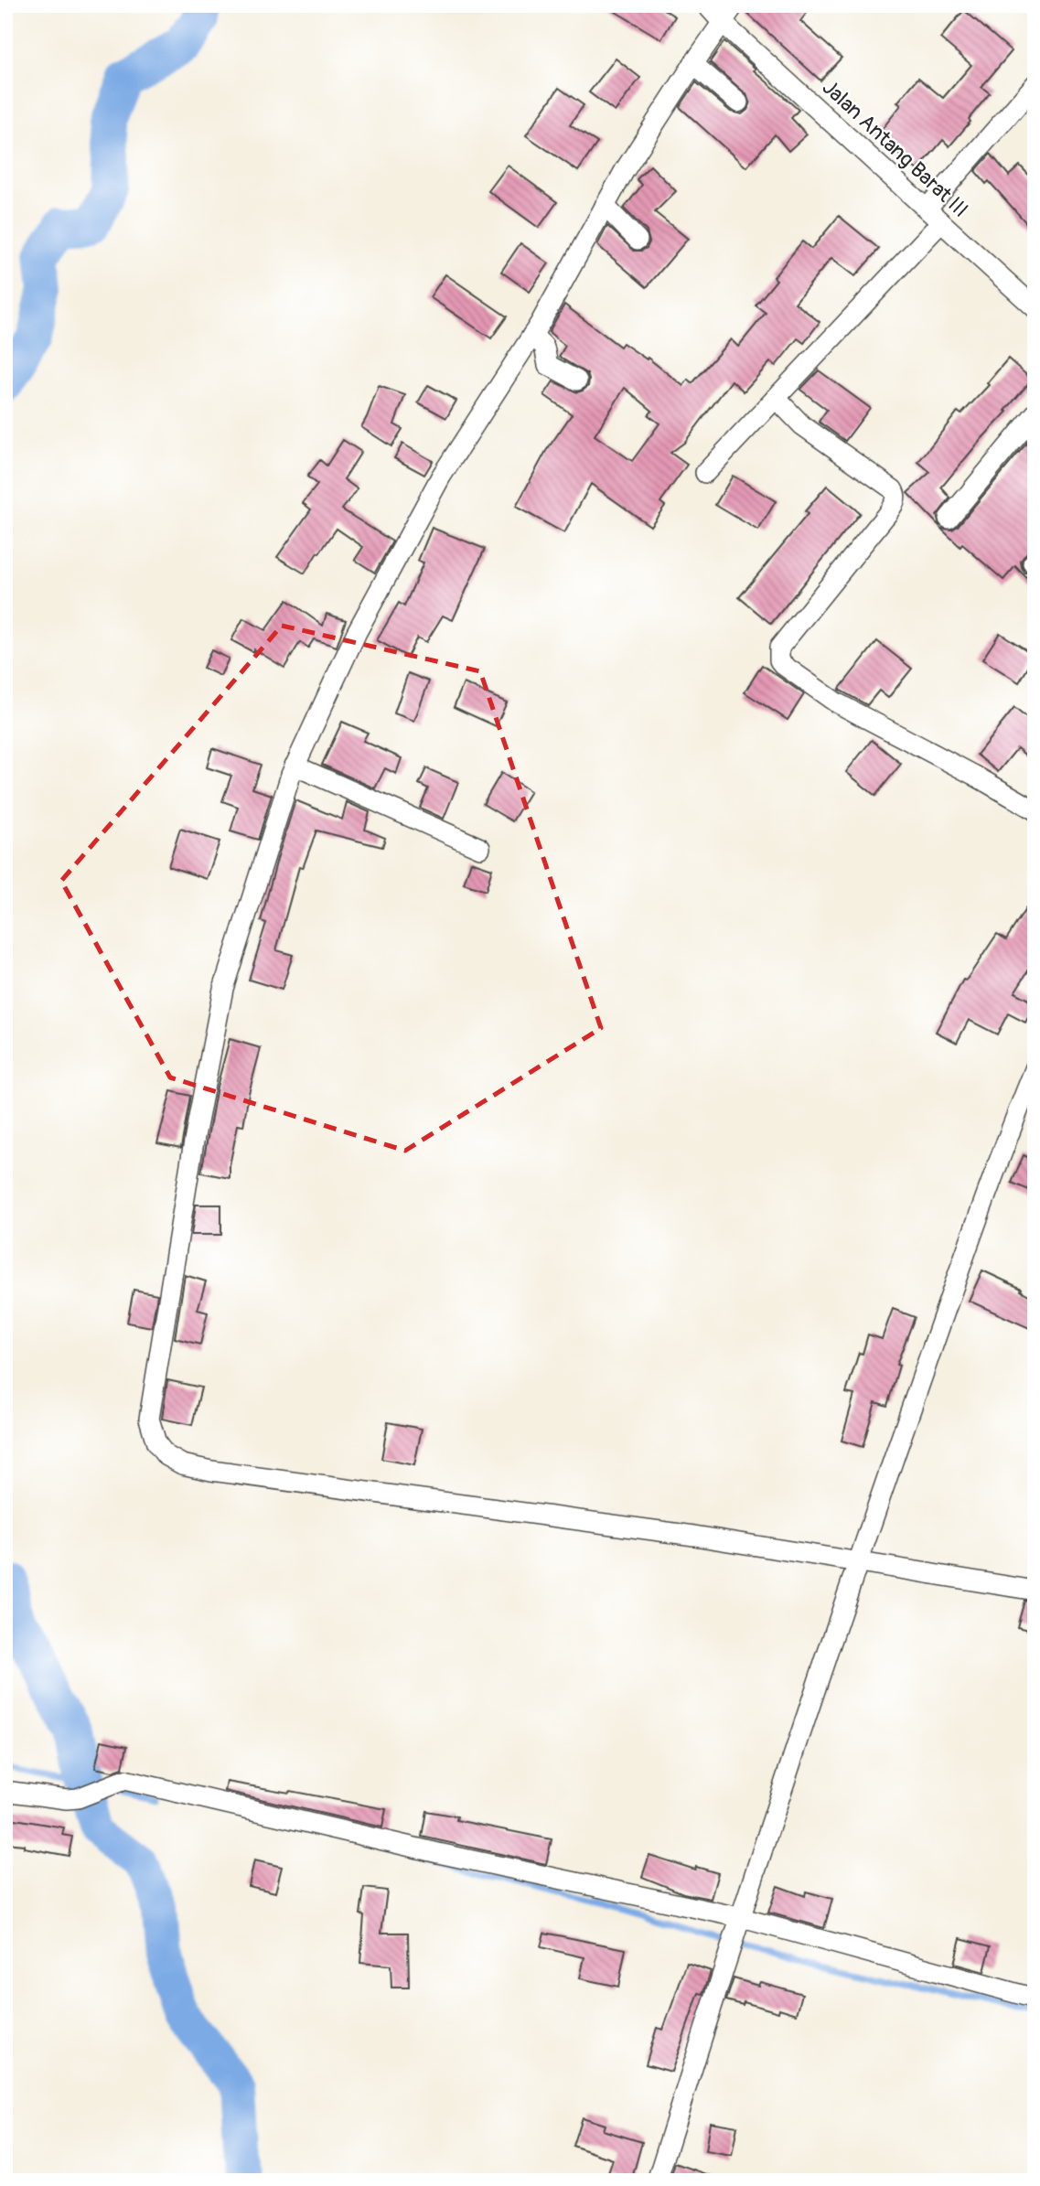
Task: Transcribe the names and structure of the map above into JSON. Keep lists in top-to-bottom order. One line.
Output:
{"streets":{"street":["Jalan Antang Barat III"]}}
